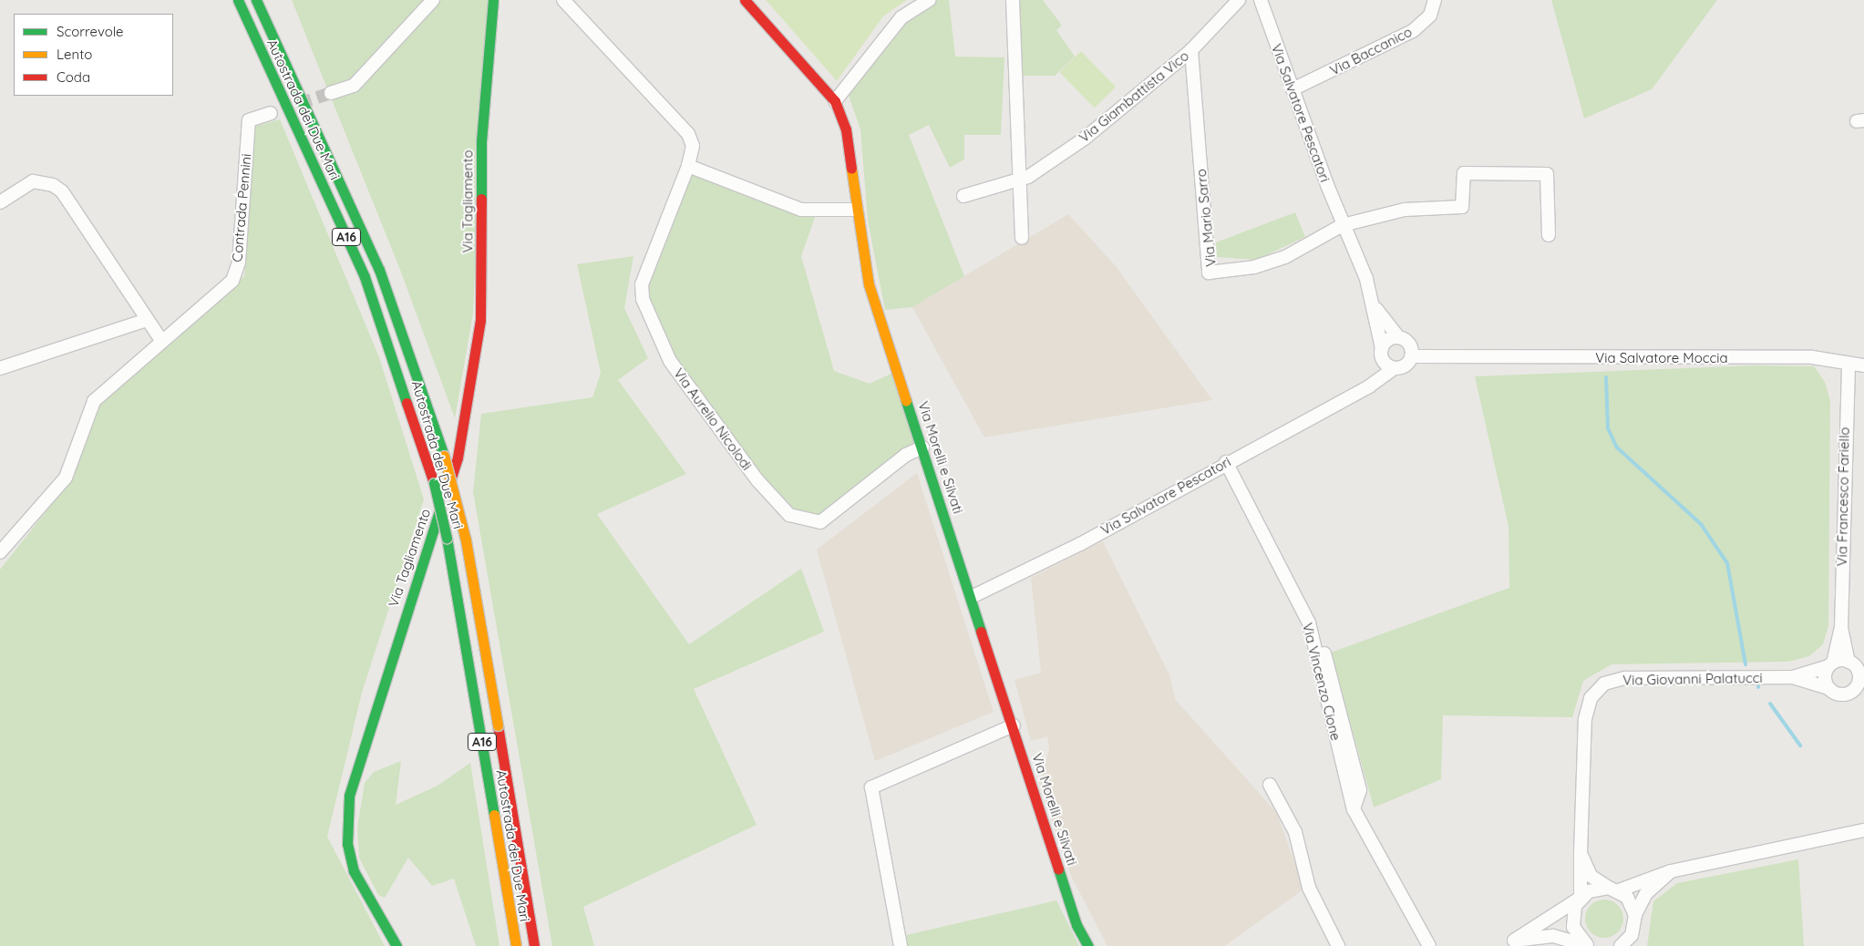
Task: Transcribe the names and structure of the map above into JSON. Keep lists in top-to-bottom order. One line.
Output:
{"streets":{"main road":["Autostrada dei Due Mari","Via Tagliamento","A16","Via Morelli e Silvati"],"street":["Via Baccanico","Via Giambattista Vico","Via Salvatore Pescatori","Contrada Pennini","Via Mario Sarro","Via Salvatore Moccia","Via Aurelio Nicolodi","Via Francesco Fariello","Via Giovanni Palatucci","Via Vincenzo Cione"]},"crossings":[["Via Baccanico","Via Salvatore Pescatori"],["Via Giambattista Vico","Via Mario Sarro"],["Via Salvatore Pescatori","Via Mario Sarro"],["Via Salvatore Pescatori","Via Salvatore Moccia"],["Via Salvatore Pescatori","Via Morelli e Silvati"],["Via Salvatore Pescatori","Via Vincenzo Cione"],["Via Salvatore Moccia","Via Francesco Fariello"],["Via Aurelio Nicolodi","Via Morelli e Silvati"],["Via Francesco Fariello","Via Giovanni Palatucci"]],"legend":["Scorrevole","Lento","Coda"]}
